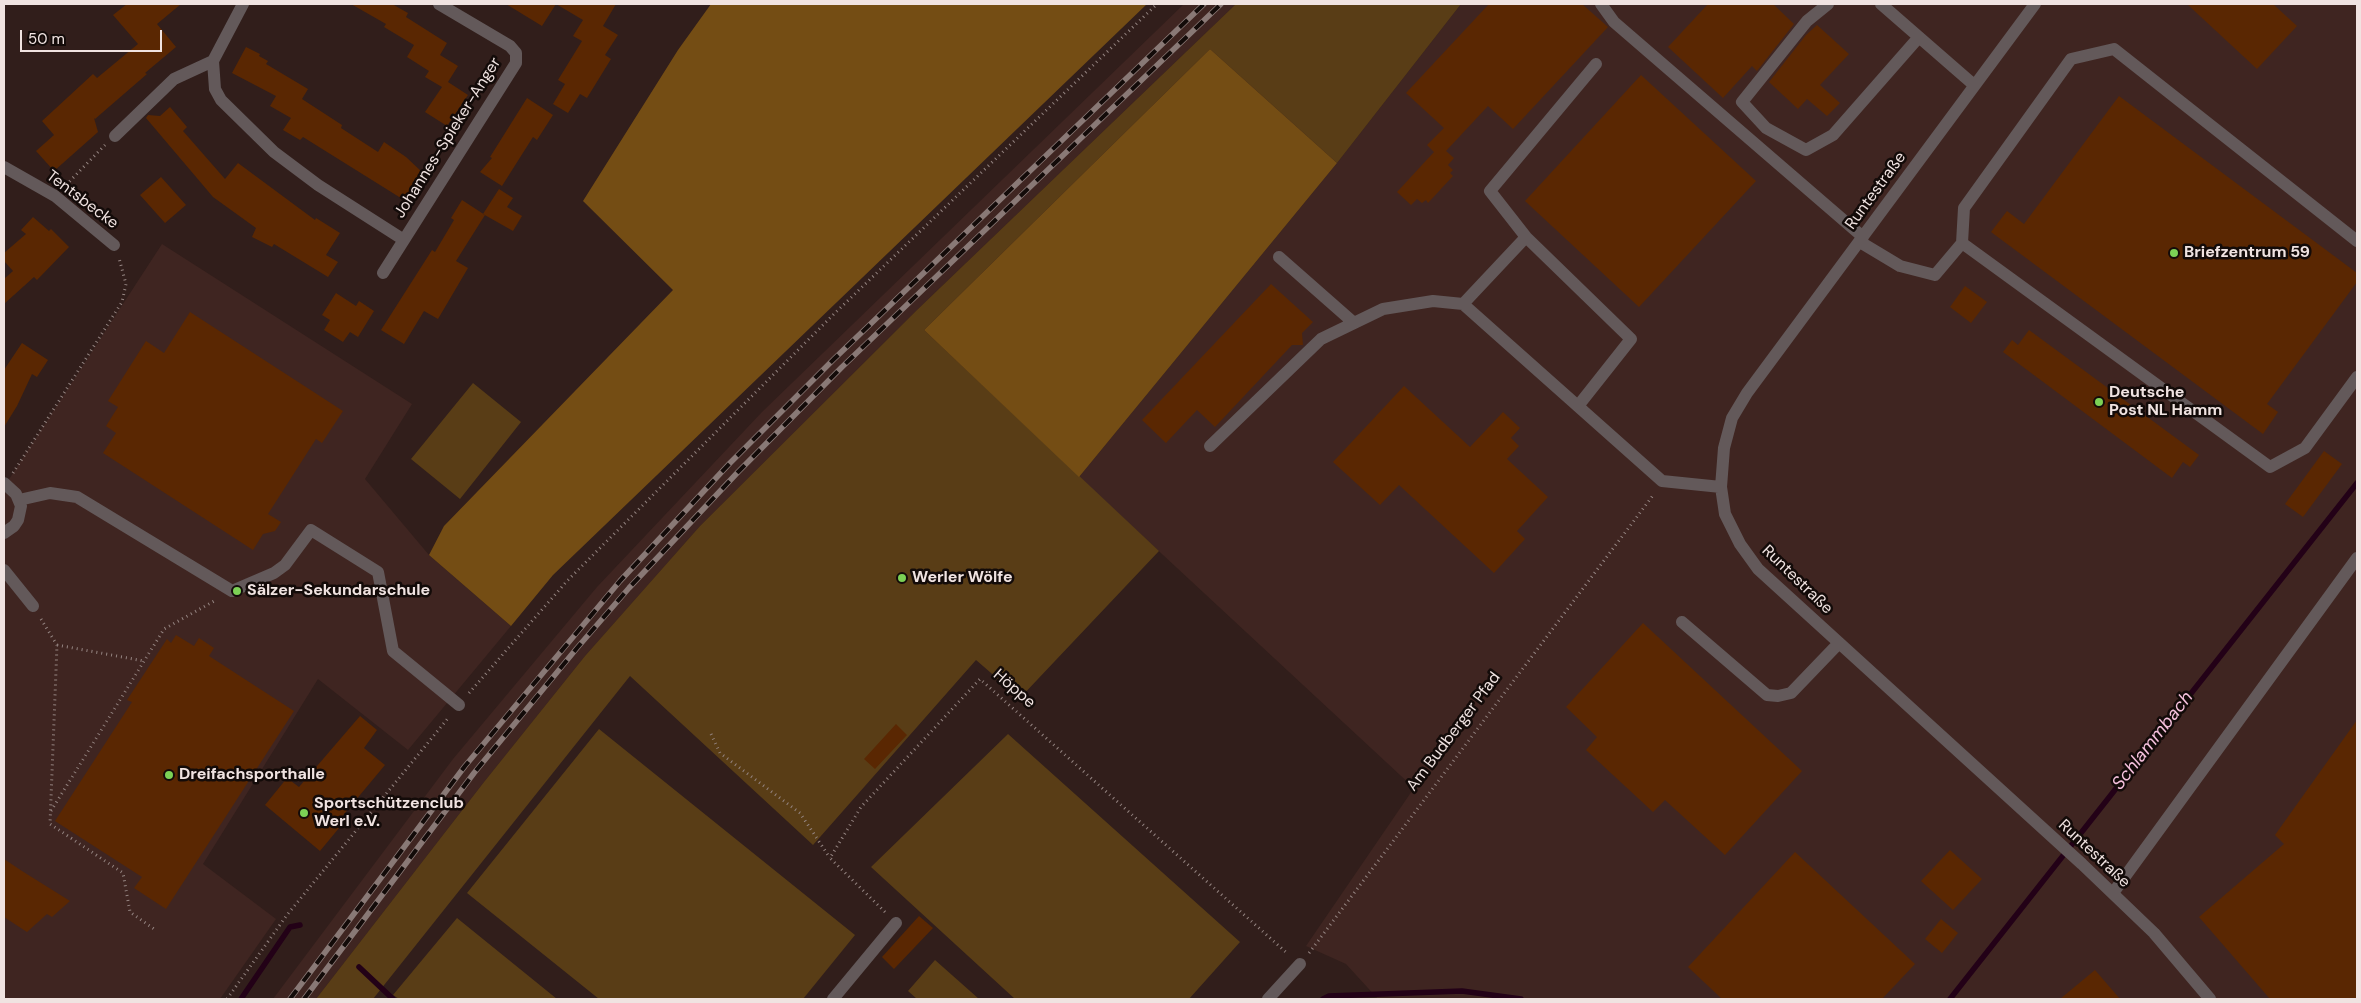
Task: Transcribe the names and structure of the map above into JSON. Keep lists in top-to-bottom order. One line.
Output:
{"streets":{"street":["Johannes-Spieker-Anger","Runtestraße","Tentsbecke"],"path":["Höppe","Am Budberger Pfad"]},"crossings":[["Höppe","Am Budberger Pfad"]],"water":["Schlammbach"],"places":["Briefzentrum 59","Deutsche Post NL Hamm","Werler Wölfe","Sälzer-Sekundarschule","Dreifachsporthalle","Sportschützenclub Werl e.V."],"scale_bar":"50 m"}
